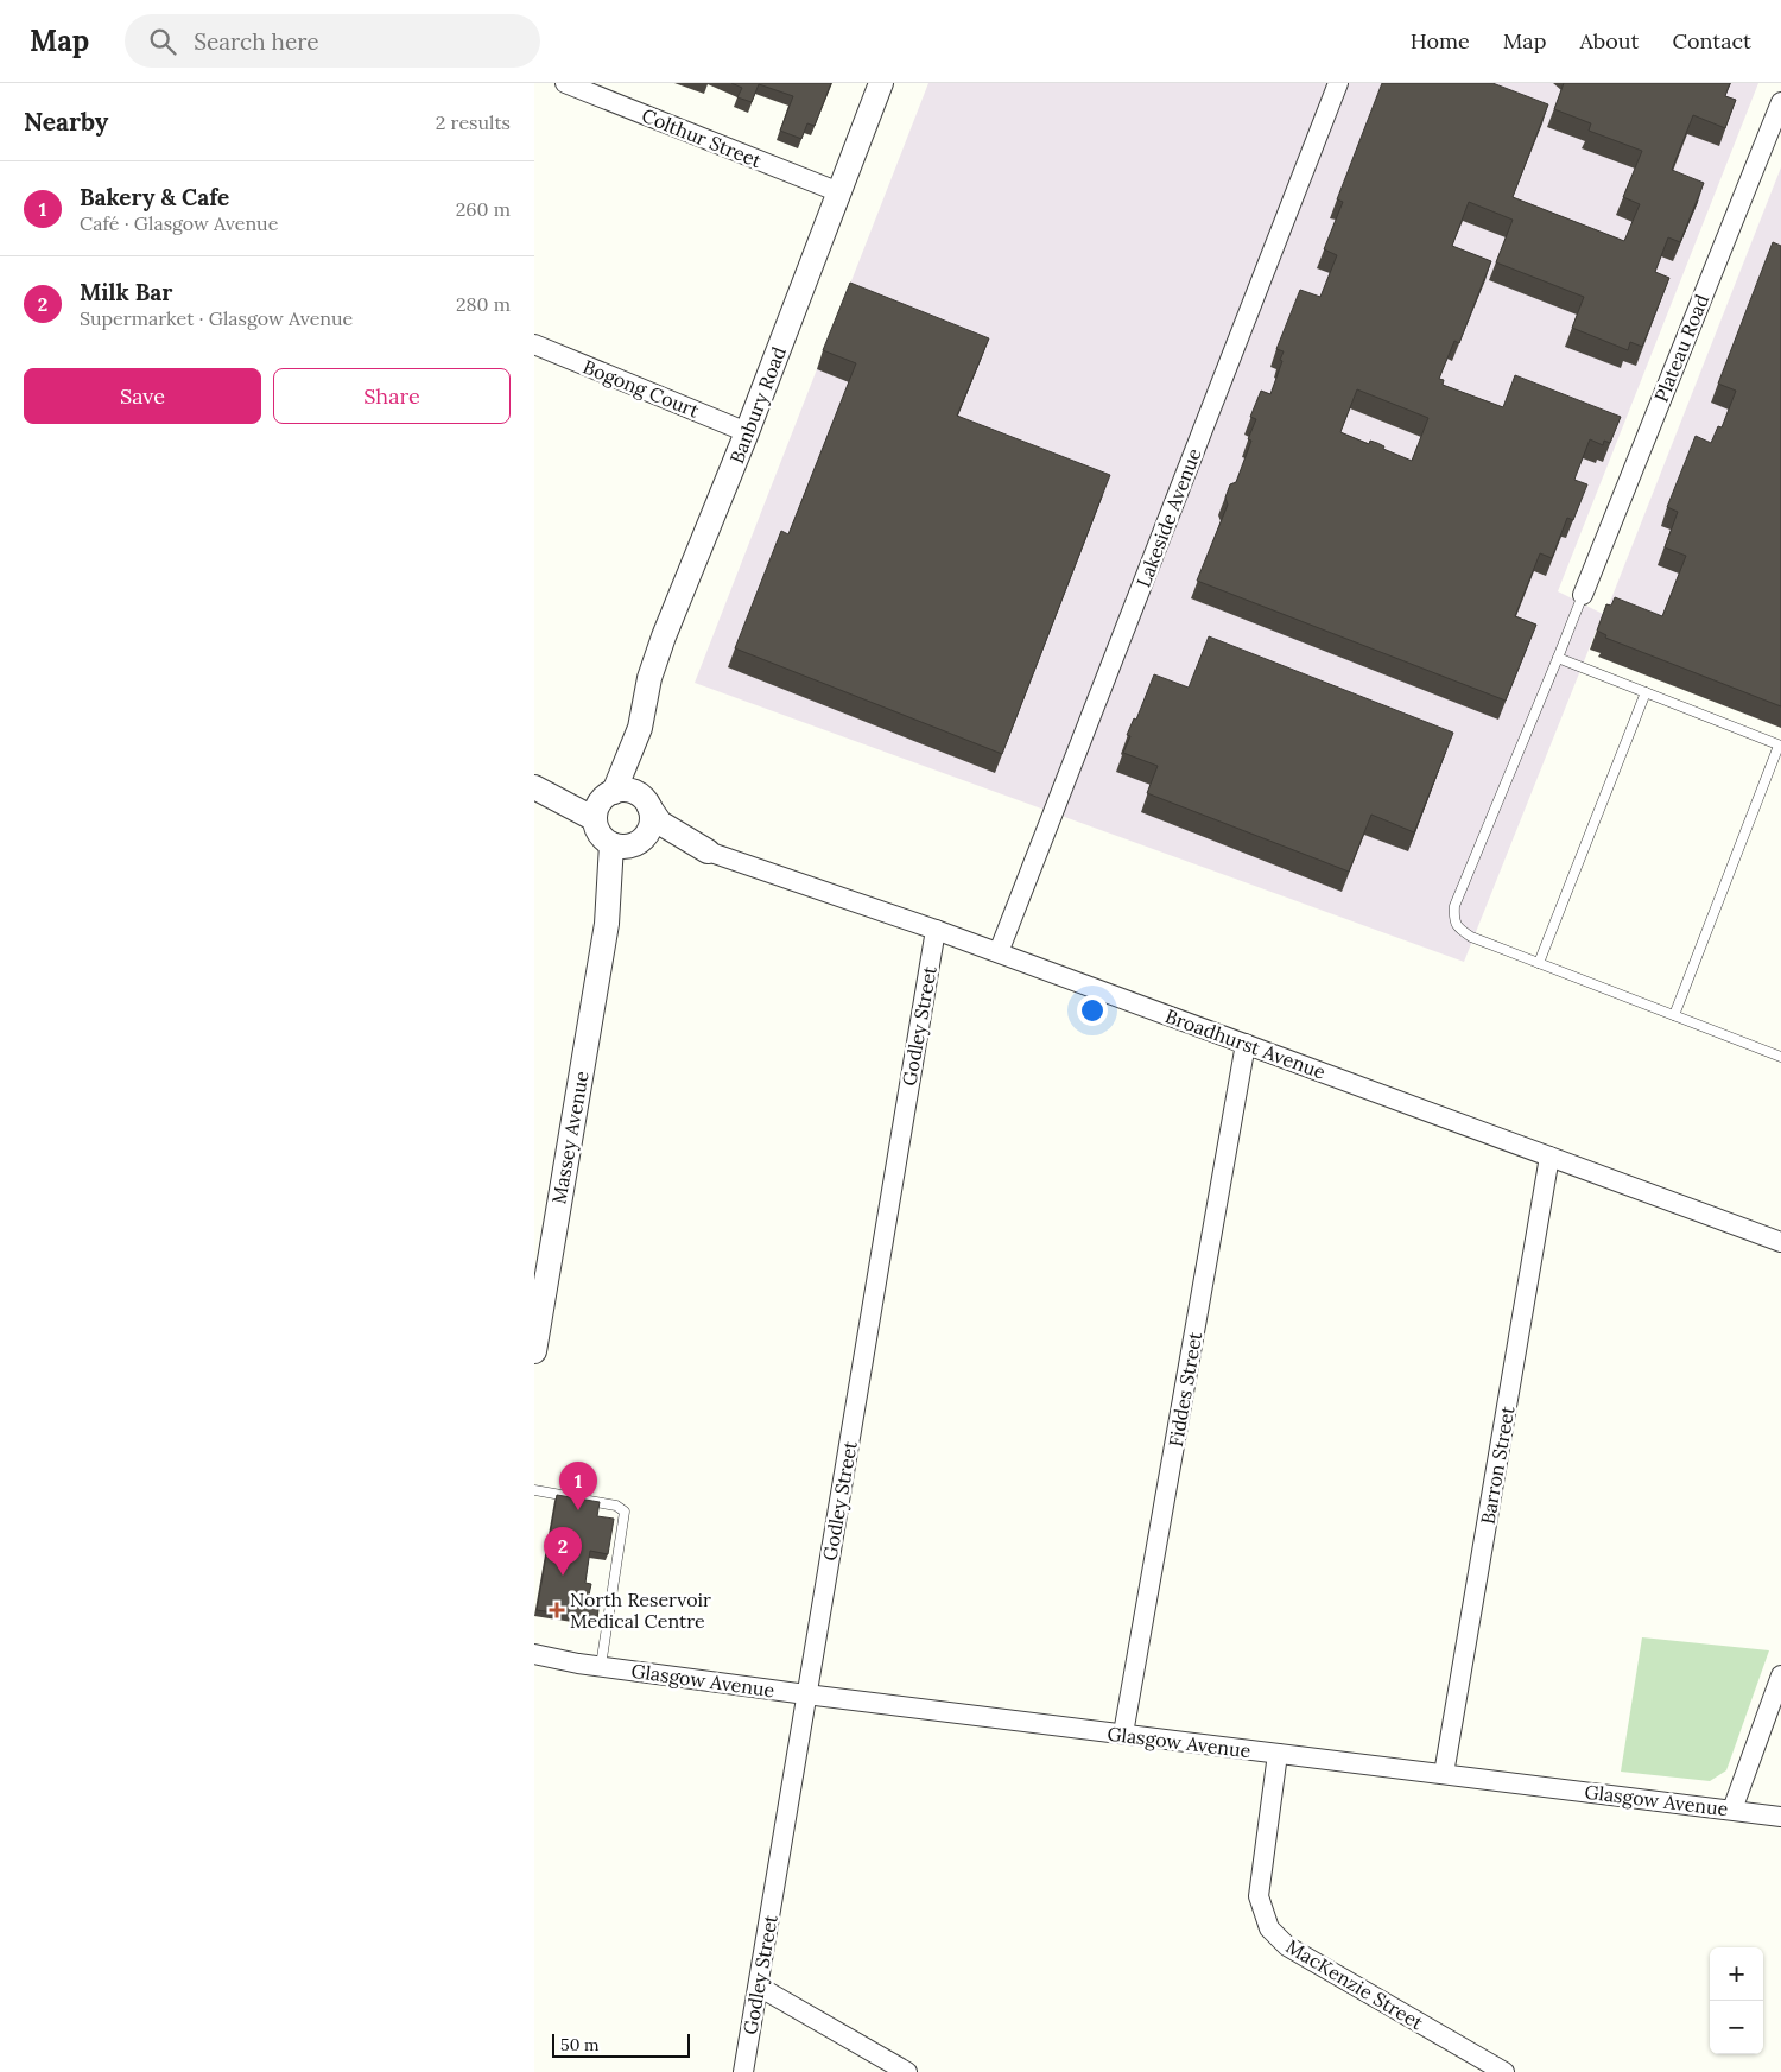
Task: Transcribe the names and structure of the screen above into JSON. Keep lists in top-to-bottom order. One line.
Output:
{"streets":{"street":["Colthur Street","Plateau Road","Bogong Court","Banbury Road","Lakeside Avenue","Godley Street","Broadhurst Avenue","Massey Avenue","Fiddes Street","Barron Street","Glasgow Avenue","MacKenzie Street"]},"crossings":[["Colthur Street","Banbury Road"],["Bogong Court","Banbury Road"],["Banbury Road","Broadhurst Avenue"],["Banbury Road","Massey Avenue"],["Lakeside Avenue","Broadhurst Avenue"],["Godley Street","Broadhurst Avenue"],["Godley Street","Glasgow Avenue"],["Broadhurst Avenue","Massey Avenue"],["Broadhurst Avenue","Fiddes Street"],["Broadhurst Avenue","Barron Street"],["Fiddes Street","Glasgow Avenue"],["Barron Street","Glasgow Avenue"],["Glasgow Avenue","MacKenzie Street"]],"places":{"health":["North Reservoir Medical Centre"]},"scale_bar":"50 m","page":{"header":"Map","search":"Search here","nav":["Home","Map","About","Contact"],"heading":["Nearby","2 results"],"list":[{"mark":"1","name":"Bakery & Cafe","note":"Café · Glasgow Avenue","value":"260 m"},{"mark":"2","name":"Milk Bar","note":"Supermarket · Glasgow Avenue","value":"280 m"}],"buttons":["Save","Share"],"pins":["1","2"],"map_buttons":["+","−"],"scale":"50 m"}}
